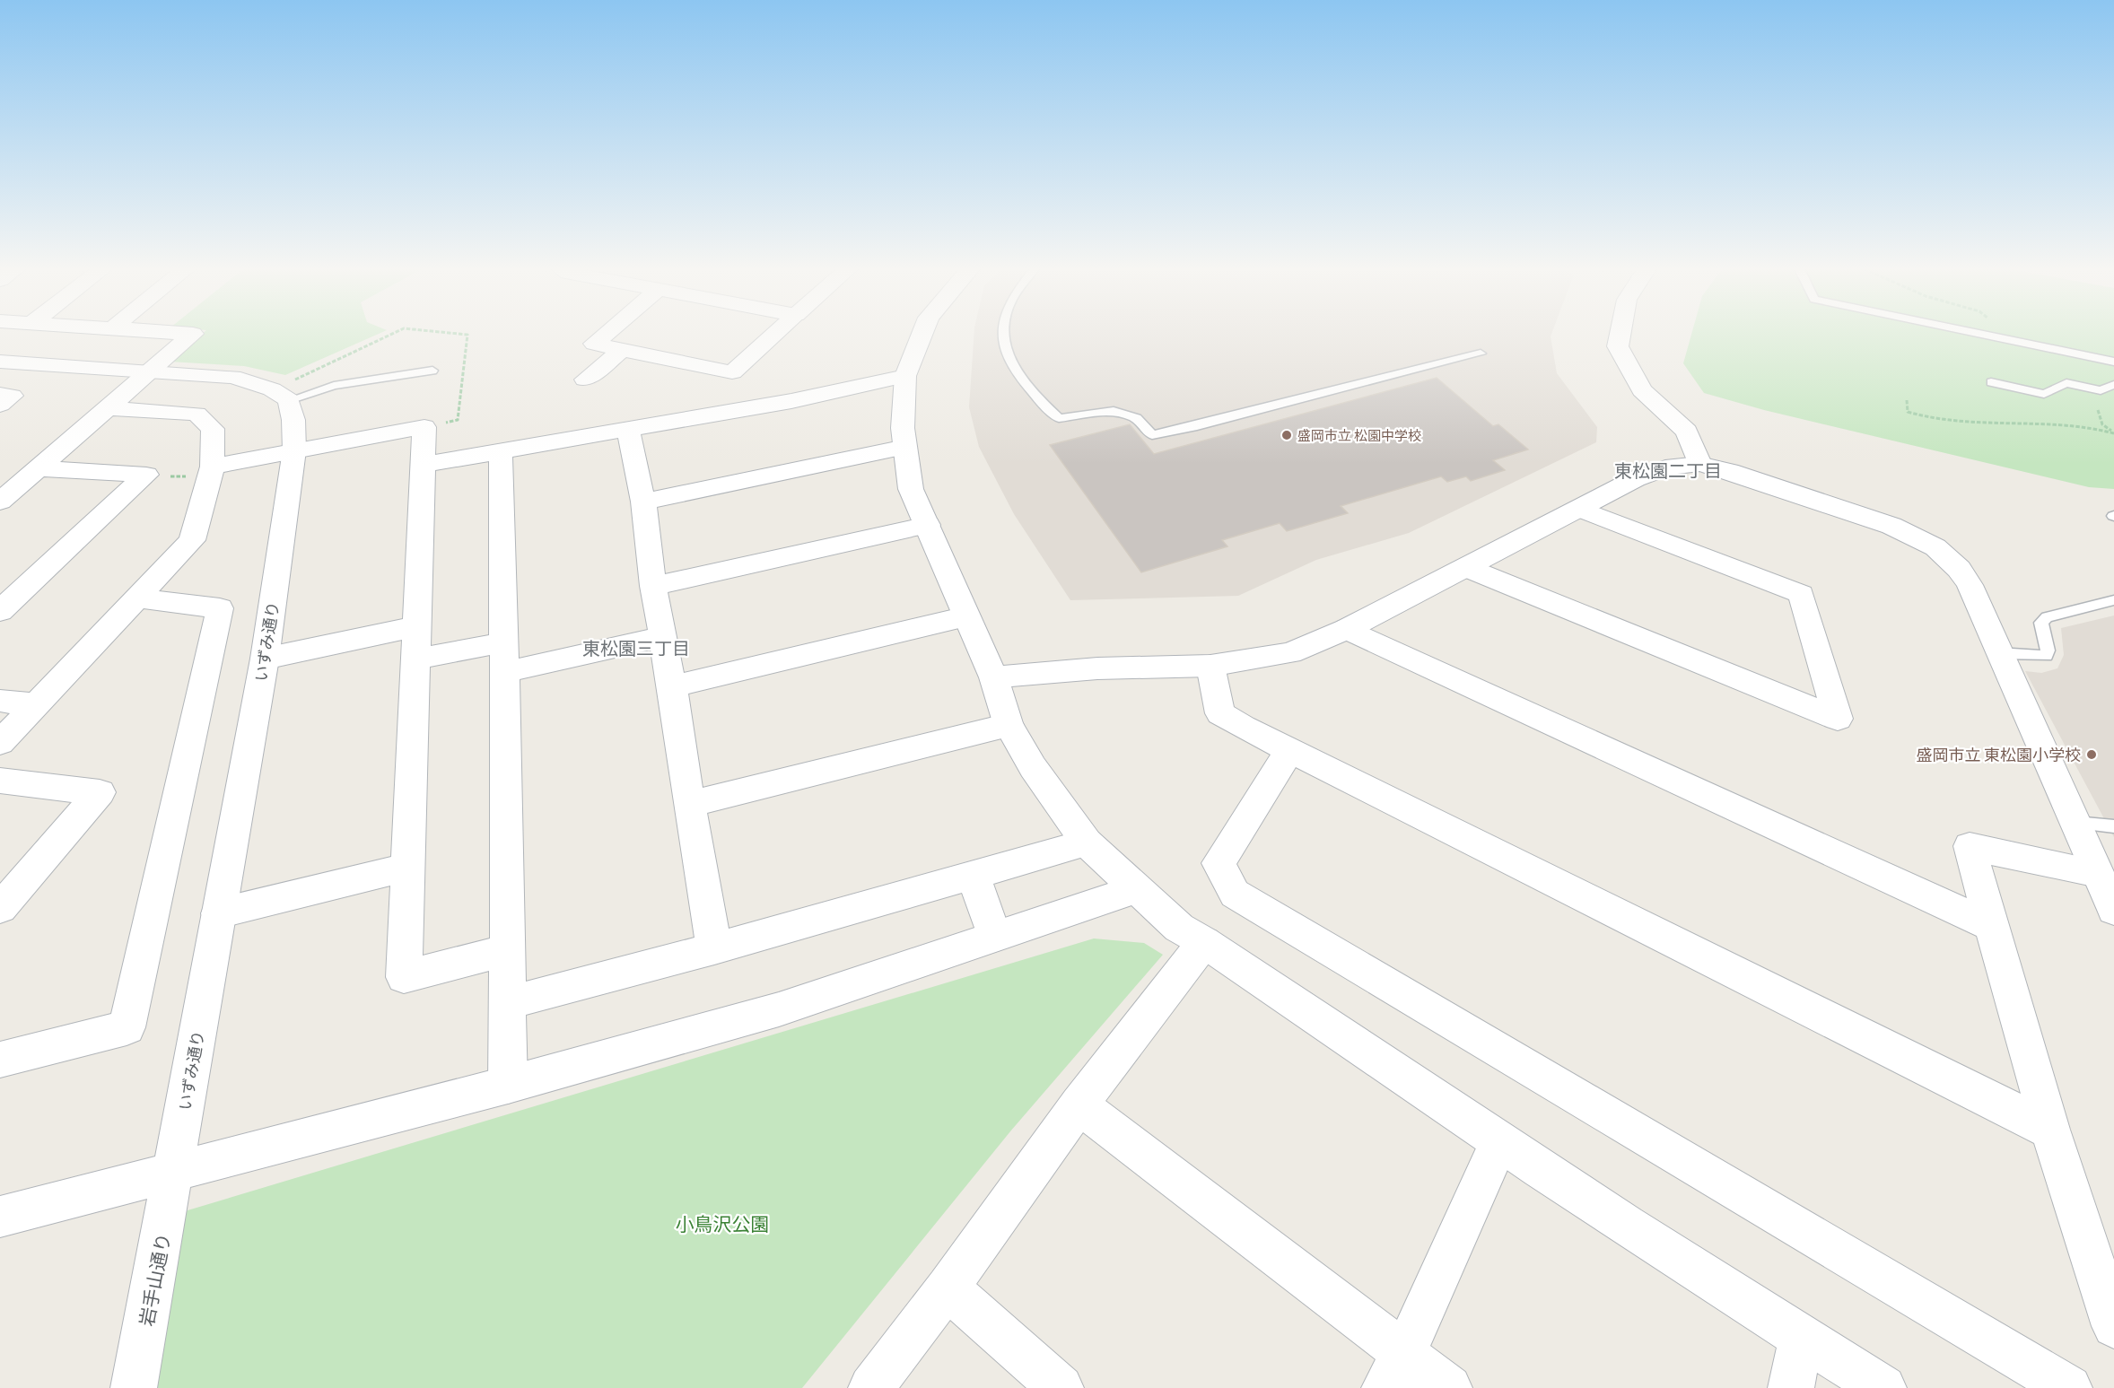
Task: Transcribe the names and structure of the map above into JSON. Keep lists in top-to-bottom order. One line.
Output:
{"streets":{"street":["いずみ通り","岩手山通り"]},"crossings":[["いずみ通り","岩手山通り"]],"districts":["東松園二丁目","東松園三丁目"],"parks":["小鳥沢公園"],"places":["盛岡市立 松園中学校","盛岡市立 東松園小学校"]}
